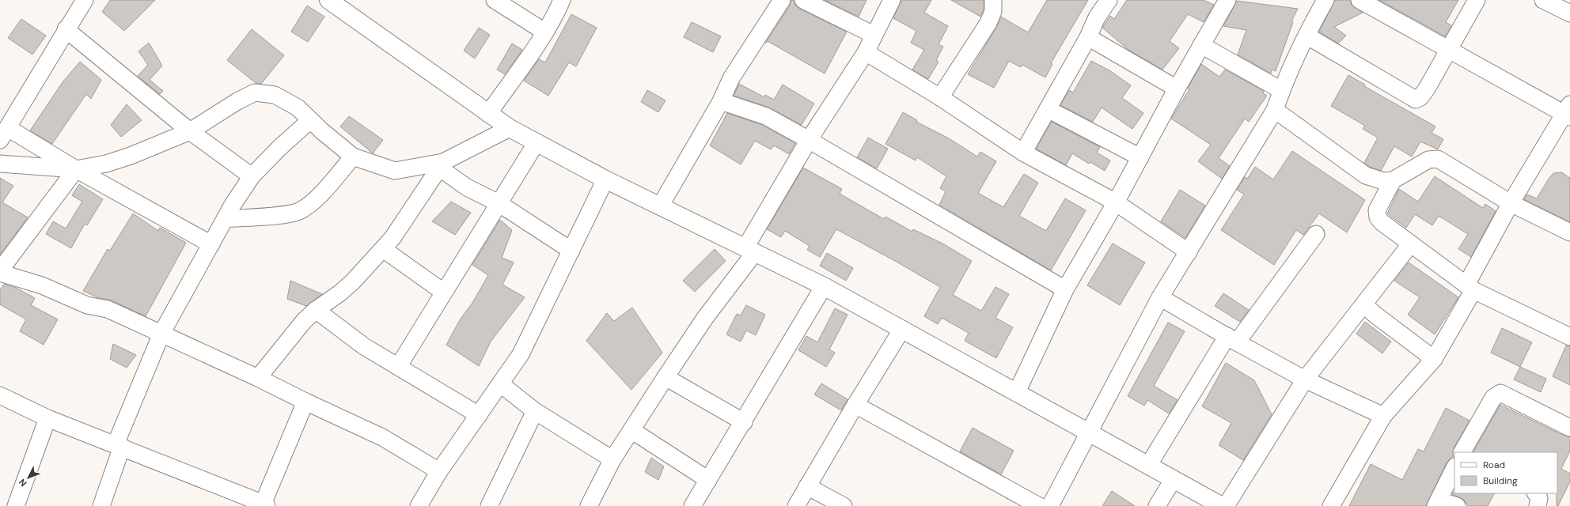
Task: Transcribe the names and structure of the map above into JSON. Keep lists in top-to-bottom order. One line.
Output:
{"legend":["Road","Building"],"north":"bottom left"}
